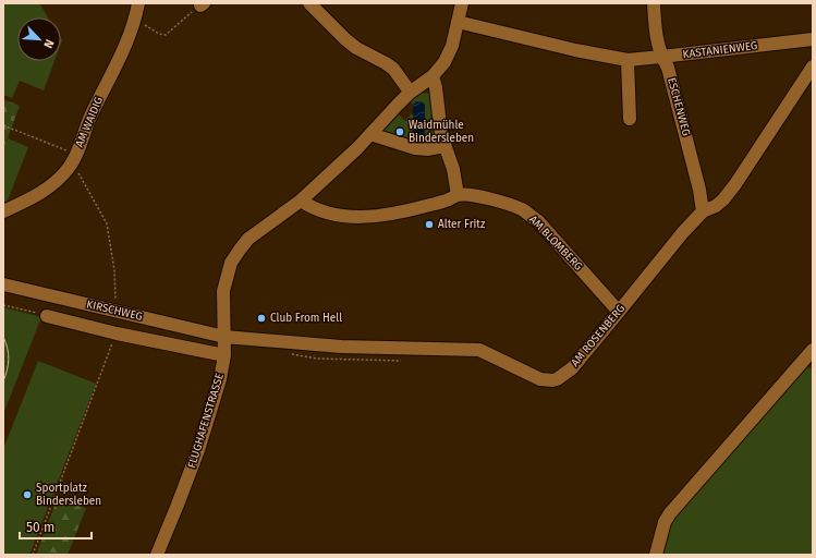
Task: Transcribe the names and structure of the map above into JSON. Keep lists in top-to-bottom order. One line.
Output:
{"streets":{"street":["KASTANIENWEG","ESCHENWEG","AM WAIDIG","AM BLOMBERG","KIRSCHWEG","AM ROSENBERG","FLUGHAFENSTRASSE"]},"crossings":[["KASTANIENWEG","ESCHENWEG"],["KASTANIENWEG","FLUGHAFENSTRASSE"],["ESCHENWEG","AM ROSENBERG"],["AM BLOMBERG","AM ROSENBERG"],["AM BLOMBERG","FLUGHAFENSTRASSE"],["KIRSCHWEG","AM ROSENBERG"],["KIRSCHWEG","FLUGHAFENSTRASSE"],["AM ROSENBERG","FLUGHAFENSTRASSE"]],"places":["Waidmühle Bindersleben","Alter Fritz","Club From Hell","Sportplatz Bindersleben"],"scale_bar":"50 m","north":"bottom right"}
